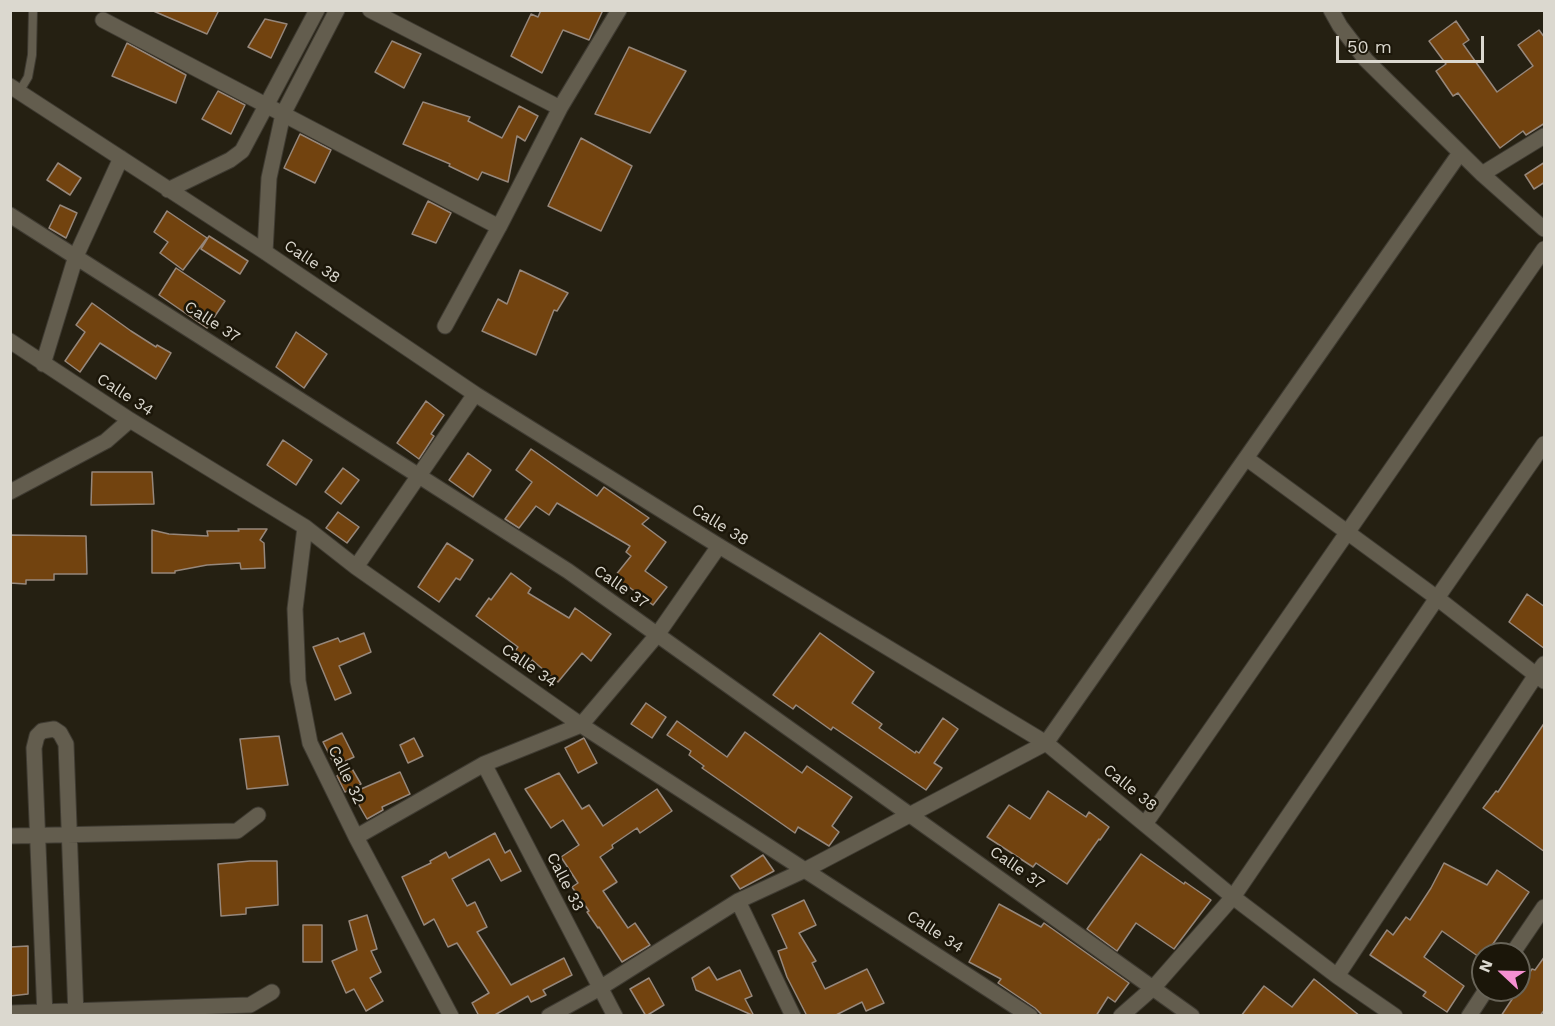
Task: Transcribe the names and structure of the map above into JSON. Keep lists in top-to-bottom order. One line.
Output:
{"streets":{"street":["Calle 38","Calle 37","Calle 34","Calle 32","Calle 33"]},"crossings":[["Calle 34","Calle 32"]],"scale_bar":"50 m","north":"left"}
